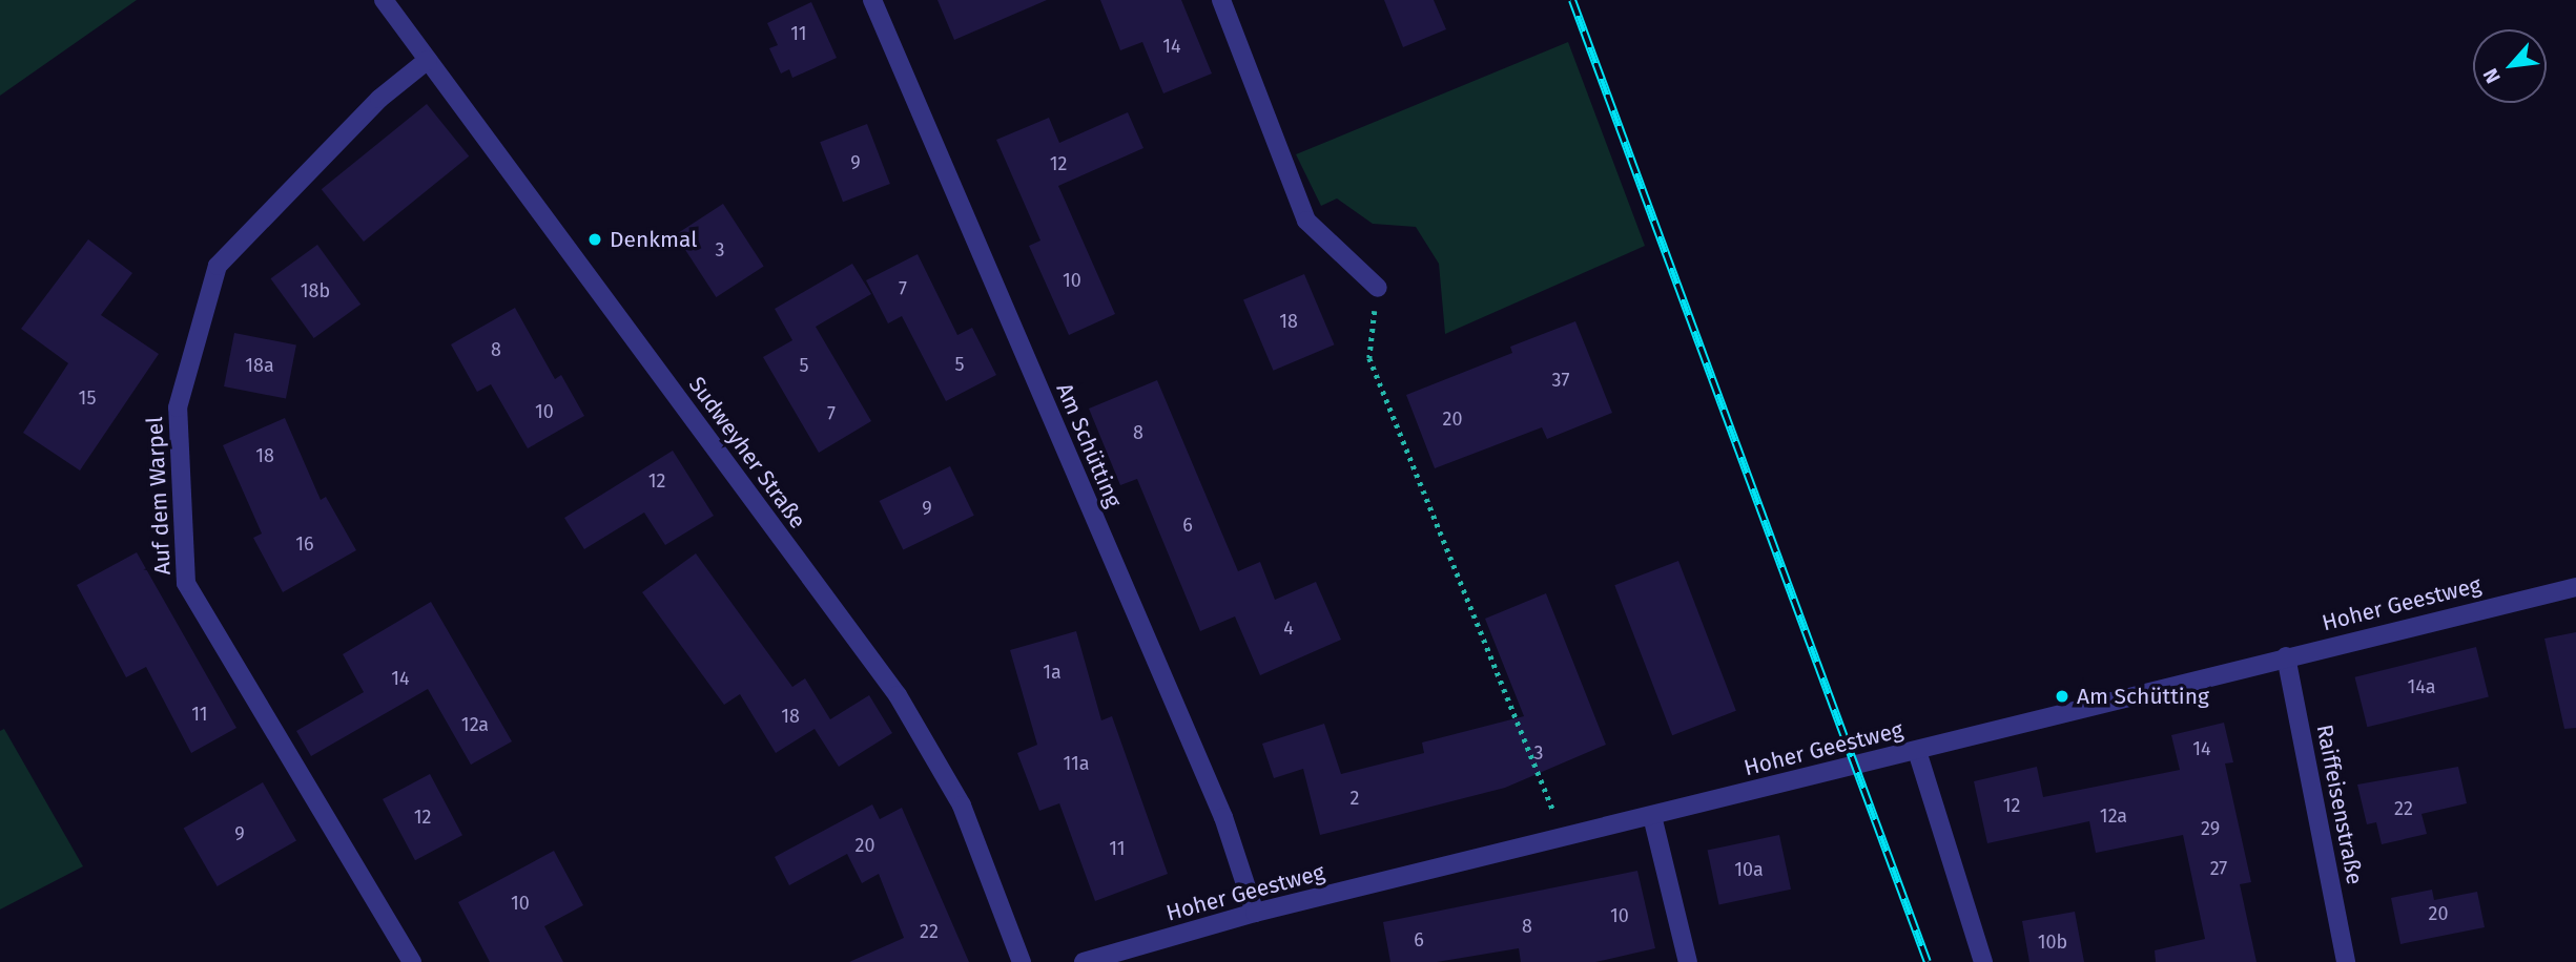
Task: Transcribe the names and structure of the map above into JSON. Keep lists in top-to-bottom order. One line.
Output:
{"streets":{"street":["Am Schütting","Sudweyher Straße","Auf dem Warpel","Hoher Geestweg","Raiffeisenstraße"]},"crossings":[["Am Schütting","Hoher Geestweg"],["Sudweyher Straße","Auf dem Warpel"],["Hoher Geestweg","Raiffeisenstraße"]],"places":["Denkmal","Am Schütting"],"house_numbers":["11","14","9","12","3","10","7","18b","18","8","5","18a","5","37","15","10","7","20","8","18","12","9","6","16","4","1a","14","14a","11","18","12a","14","3","11a","2","12","22","12a","12","29","9","20","11","27","10a","10","20","10","8","22","6","10b"],"north":"bottom left"}
